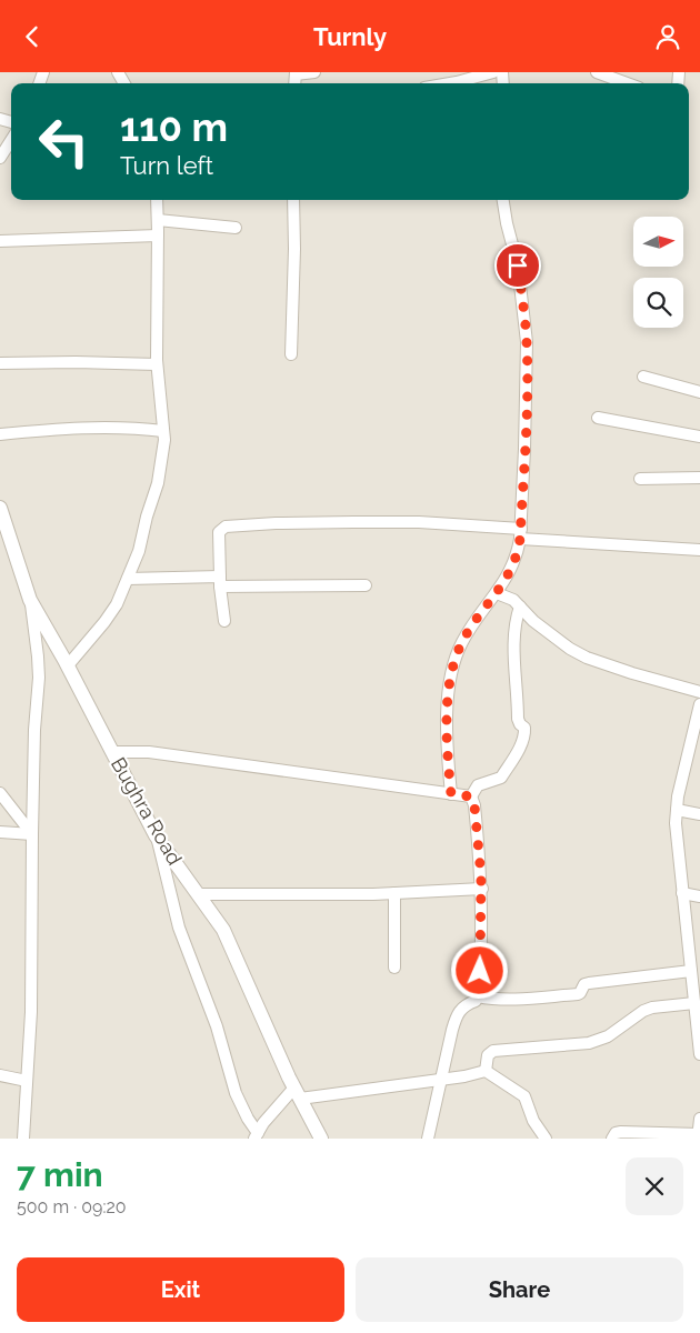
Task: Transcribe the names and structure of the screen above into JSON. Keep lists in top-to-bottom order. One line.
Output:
{"streets":{"street":["Bughra Road"]},"north":"right","page":{"header":"Turnly","turn":["110 m","Turn left"],"heading":["7 min","500 m · 09:20"],"buttons":["Exit","Share"]}}
